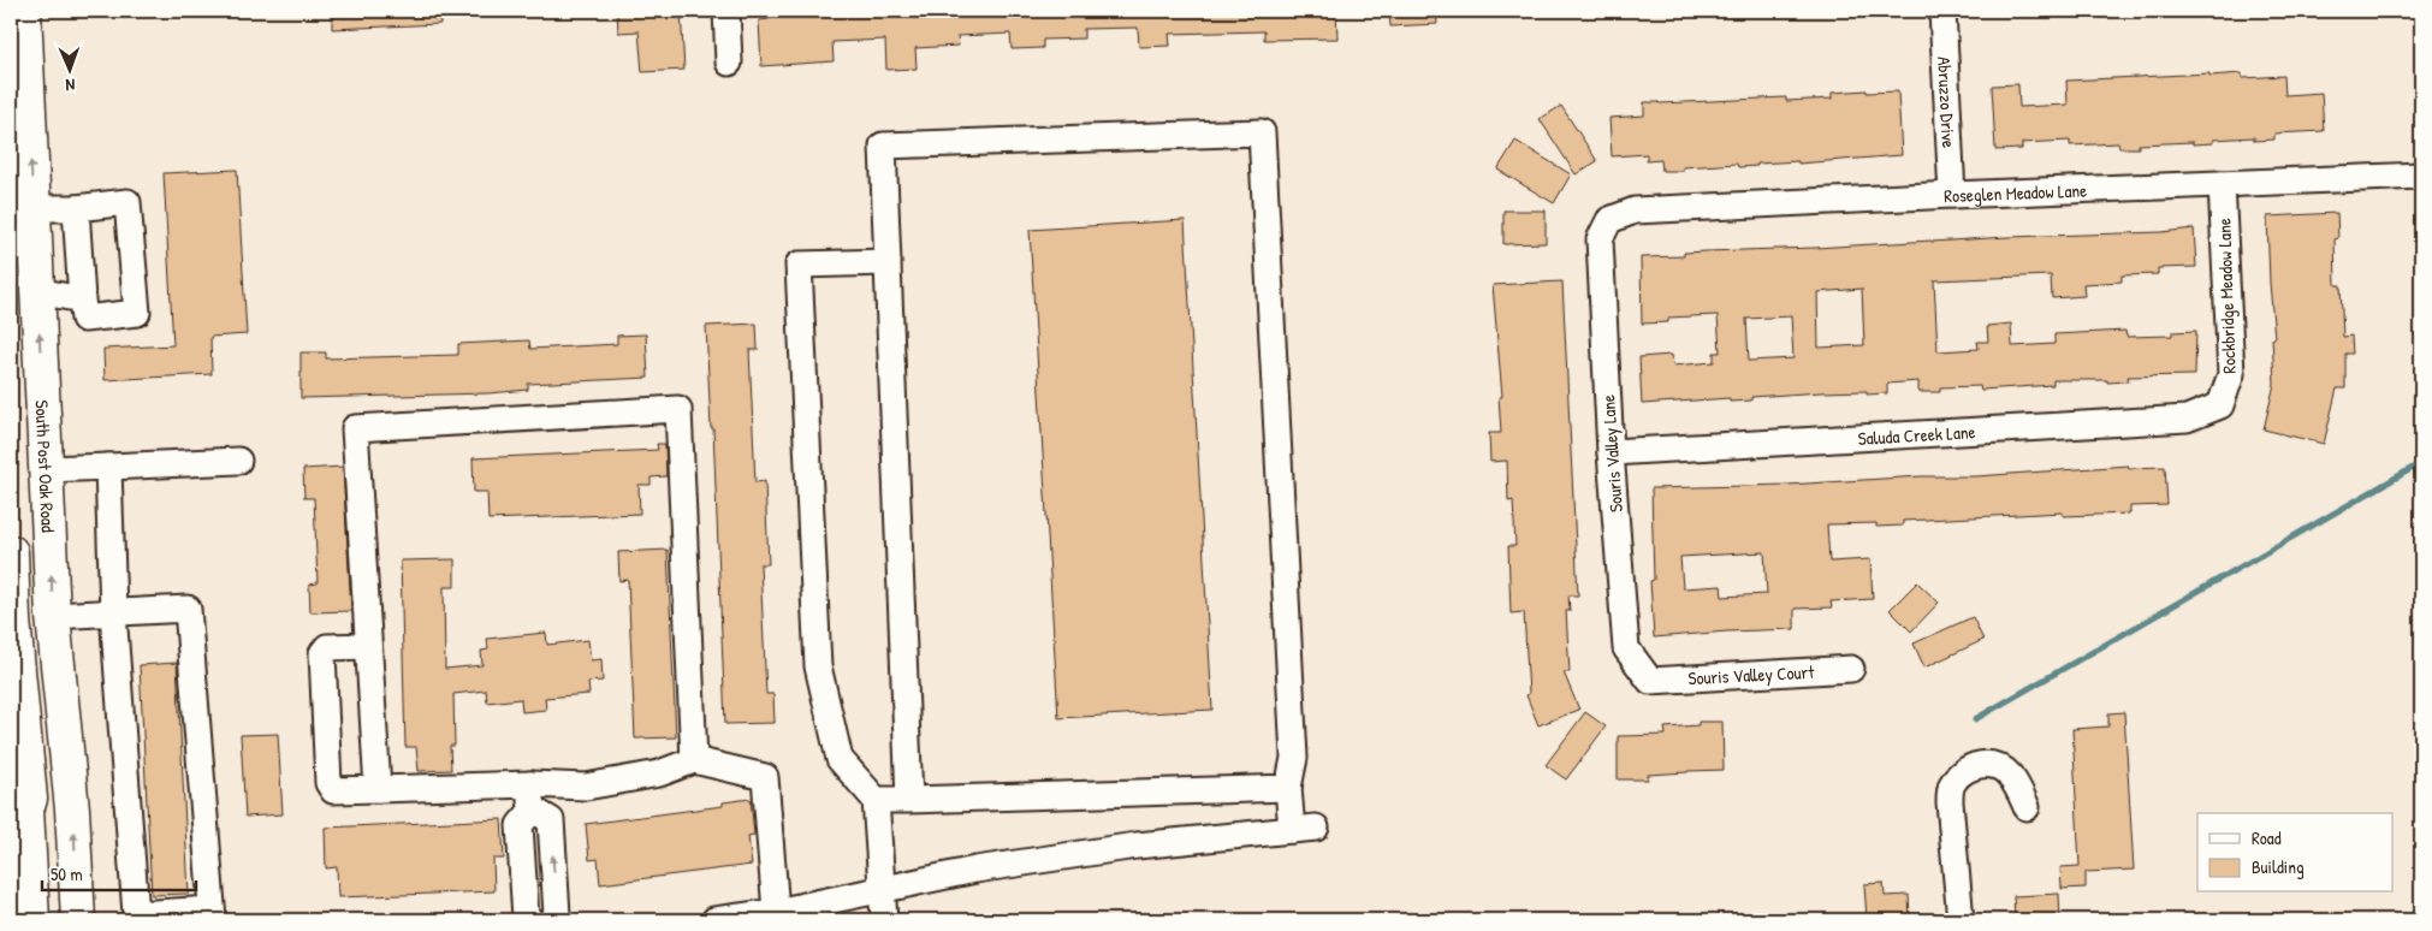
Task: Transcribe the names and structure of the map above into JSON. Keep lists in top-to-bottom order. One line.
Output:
{"streets":{"main road":["South Post Oak Road"],"street":["Abruzzo Drive","Roseglen Meadow Lane","Rockbridge Meadow Lane","Saluda Creek Lane","Souris Valley Lane","Souris Valley Court"]},"crossings":[["Abruzzo Drive","Roseglen Meadow Lane"],["Roseglen Meadow Lane","Rockbridge Meadow Lane"],["Roseglen Meadow Lane","Souris Valley Lane"],["Rockbridge Meadow Lane","Saluda Creek Lane"],["Saluda Creek Lane","Souris Valley Lane"],["Souris Valley Lane","Souris Valley Court"]],"legend":["Road","Building"],"scale_bar":"50 m","north":"bottom"}
